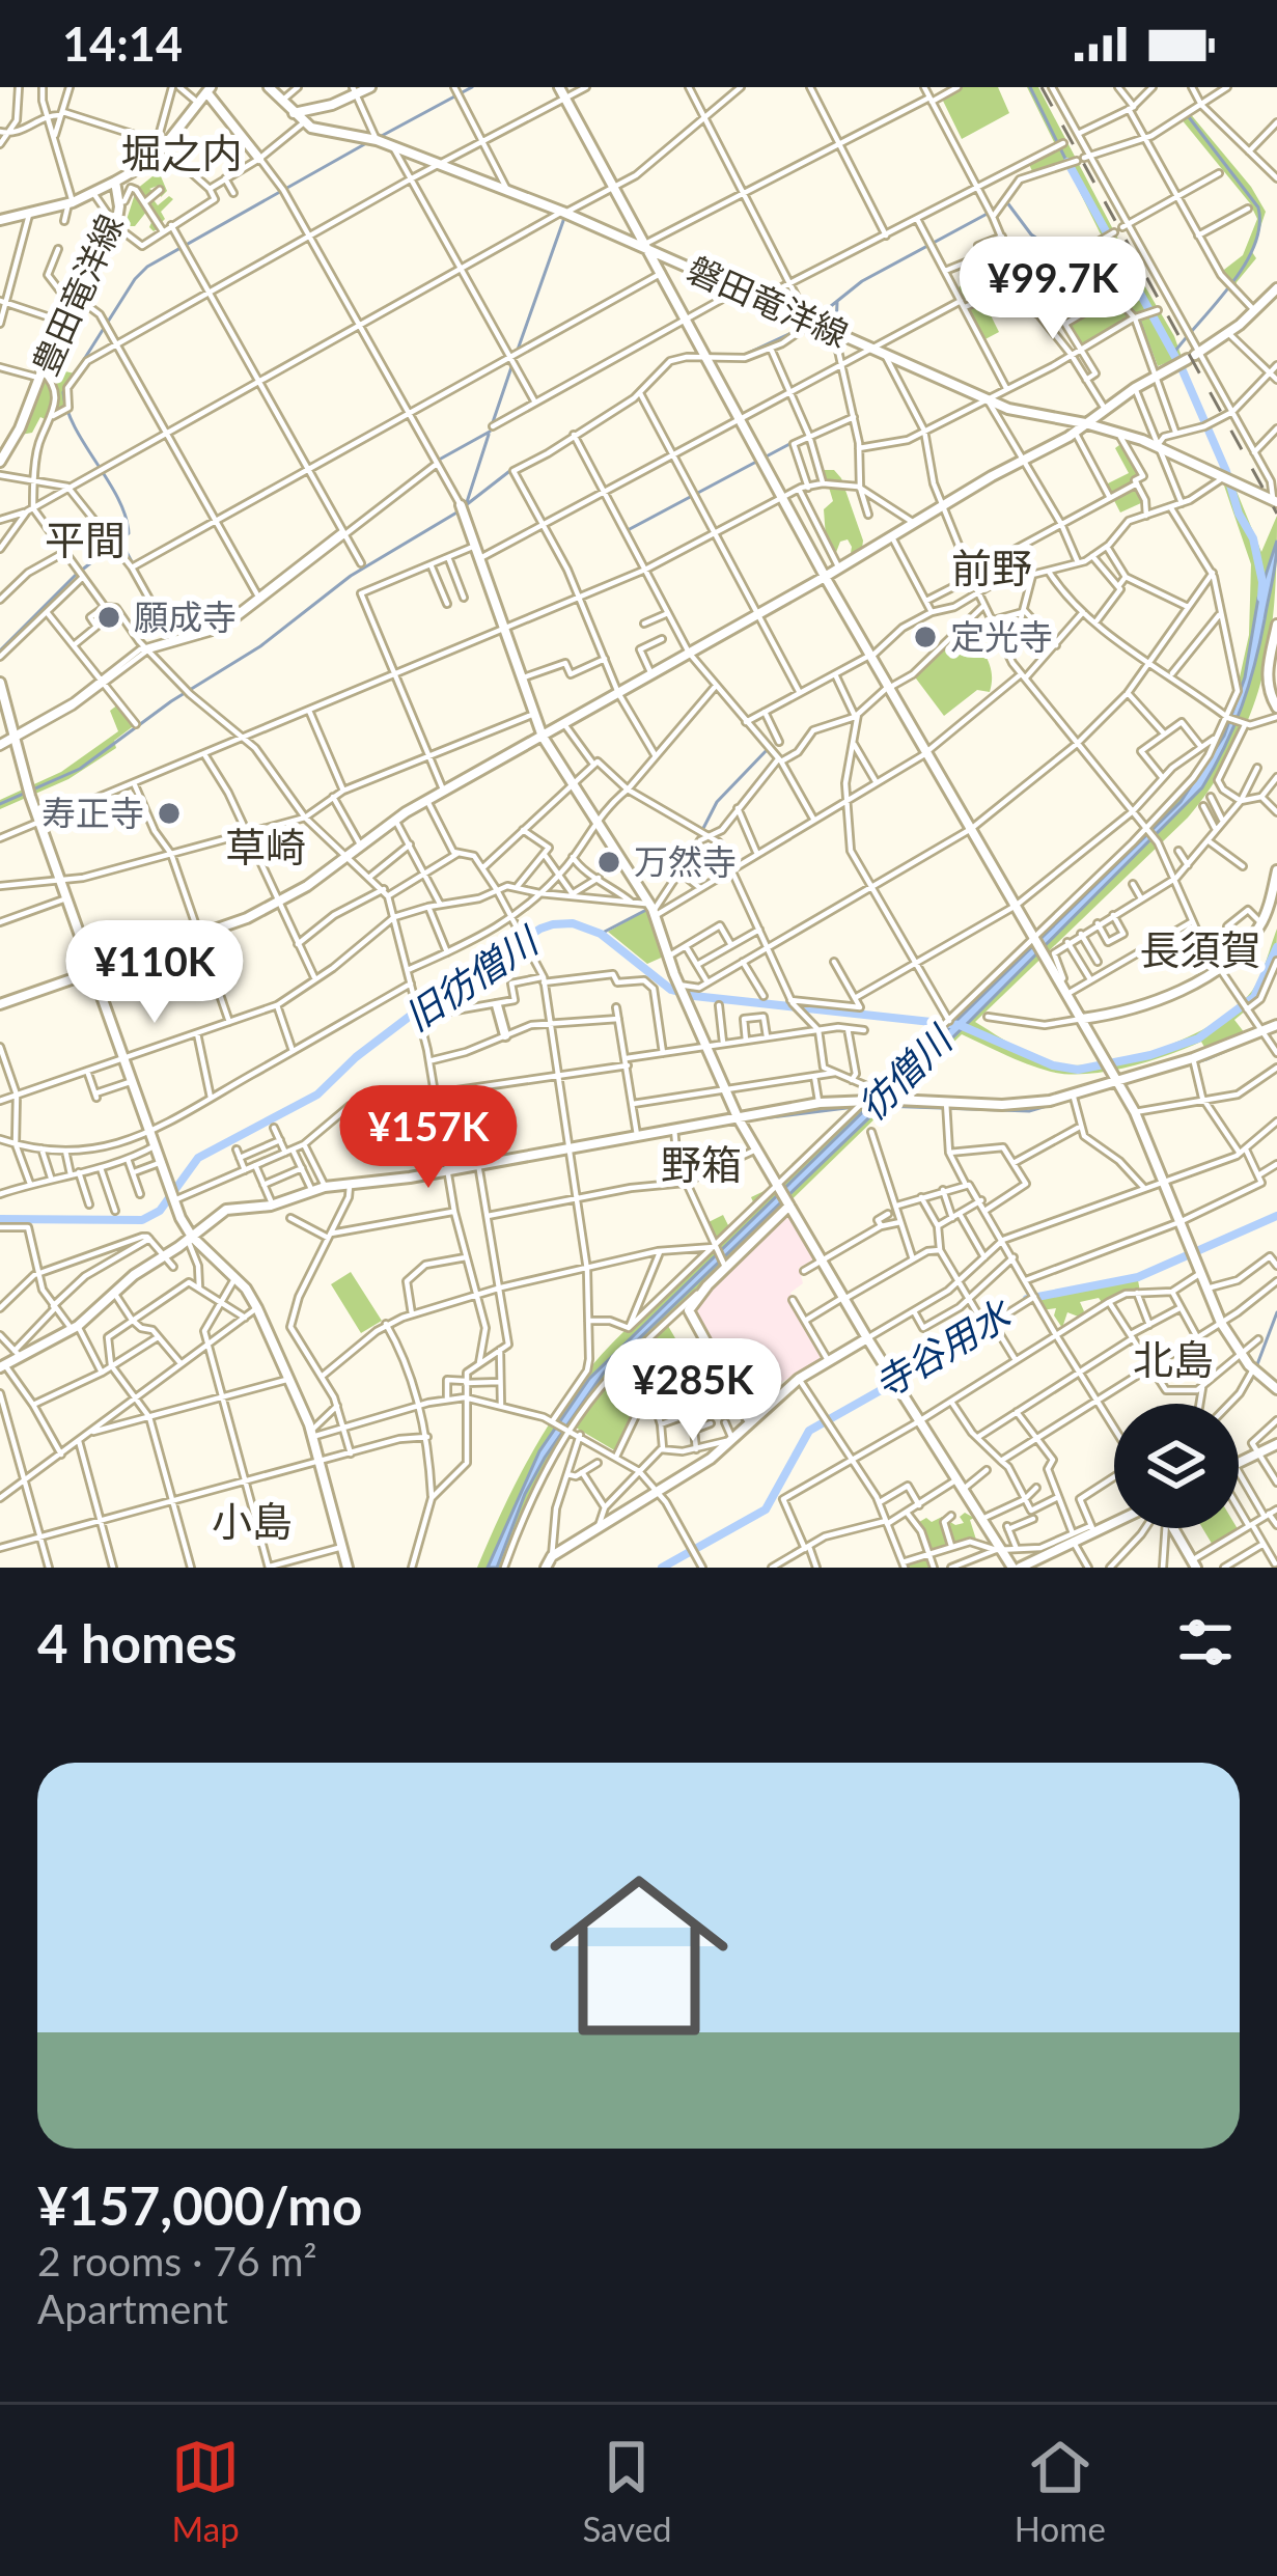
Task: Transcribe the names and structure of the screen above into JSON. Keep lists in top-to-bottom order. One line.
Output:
{"streets":{"street":["豊田竜洋線","磐田竜洋線"]},"districts":["堀之内","平間","前野","草崎","長須賀","野箱","北島","小島"],"water":["旧彷僧川","彷僧川","寺谷用水"],"places":["願成寺","定光寺","寿正寺","万然寺"],"page":{"status":"14:14","price":["¥99.7K","¥110K","¥157K","¥285K"],"heading":"4 homes","list":[{"name":"¥157,000/mo","note":"2 rooms · 76 m² · Apartment"}],"tabs":["Map","Saved","Home"]}}
